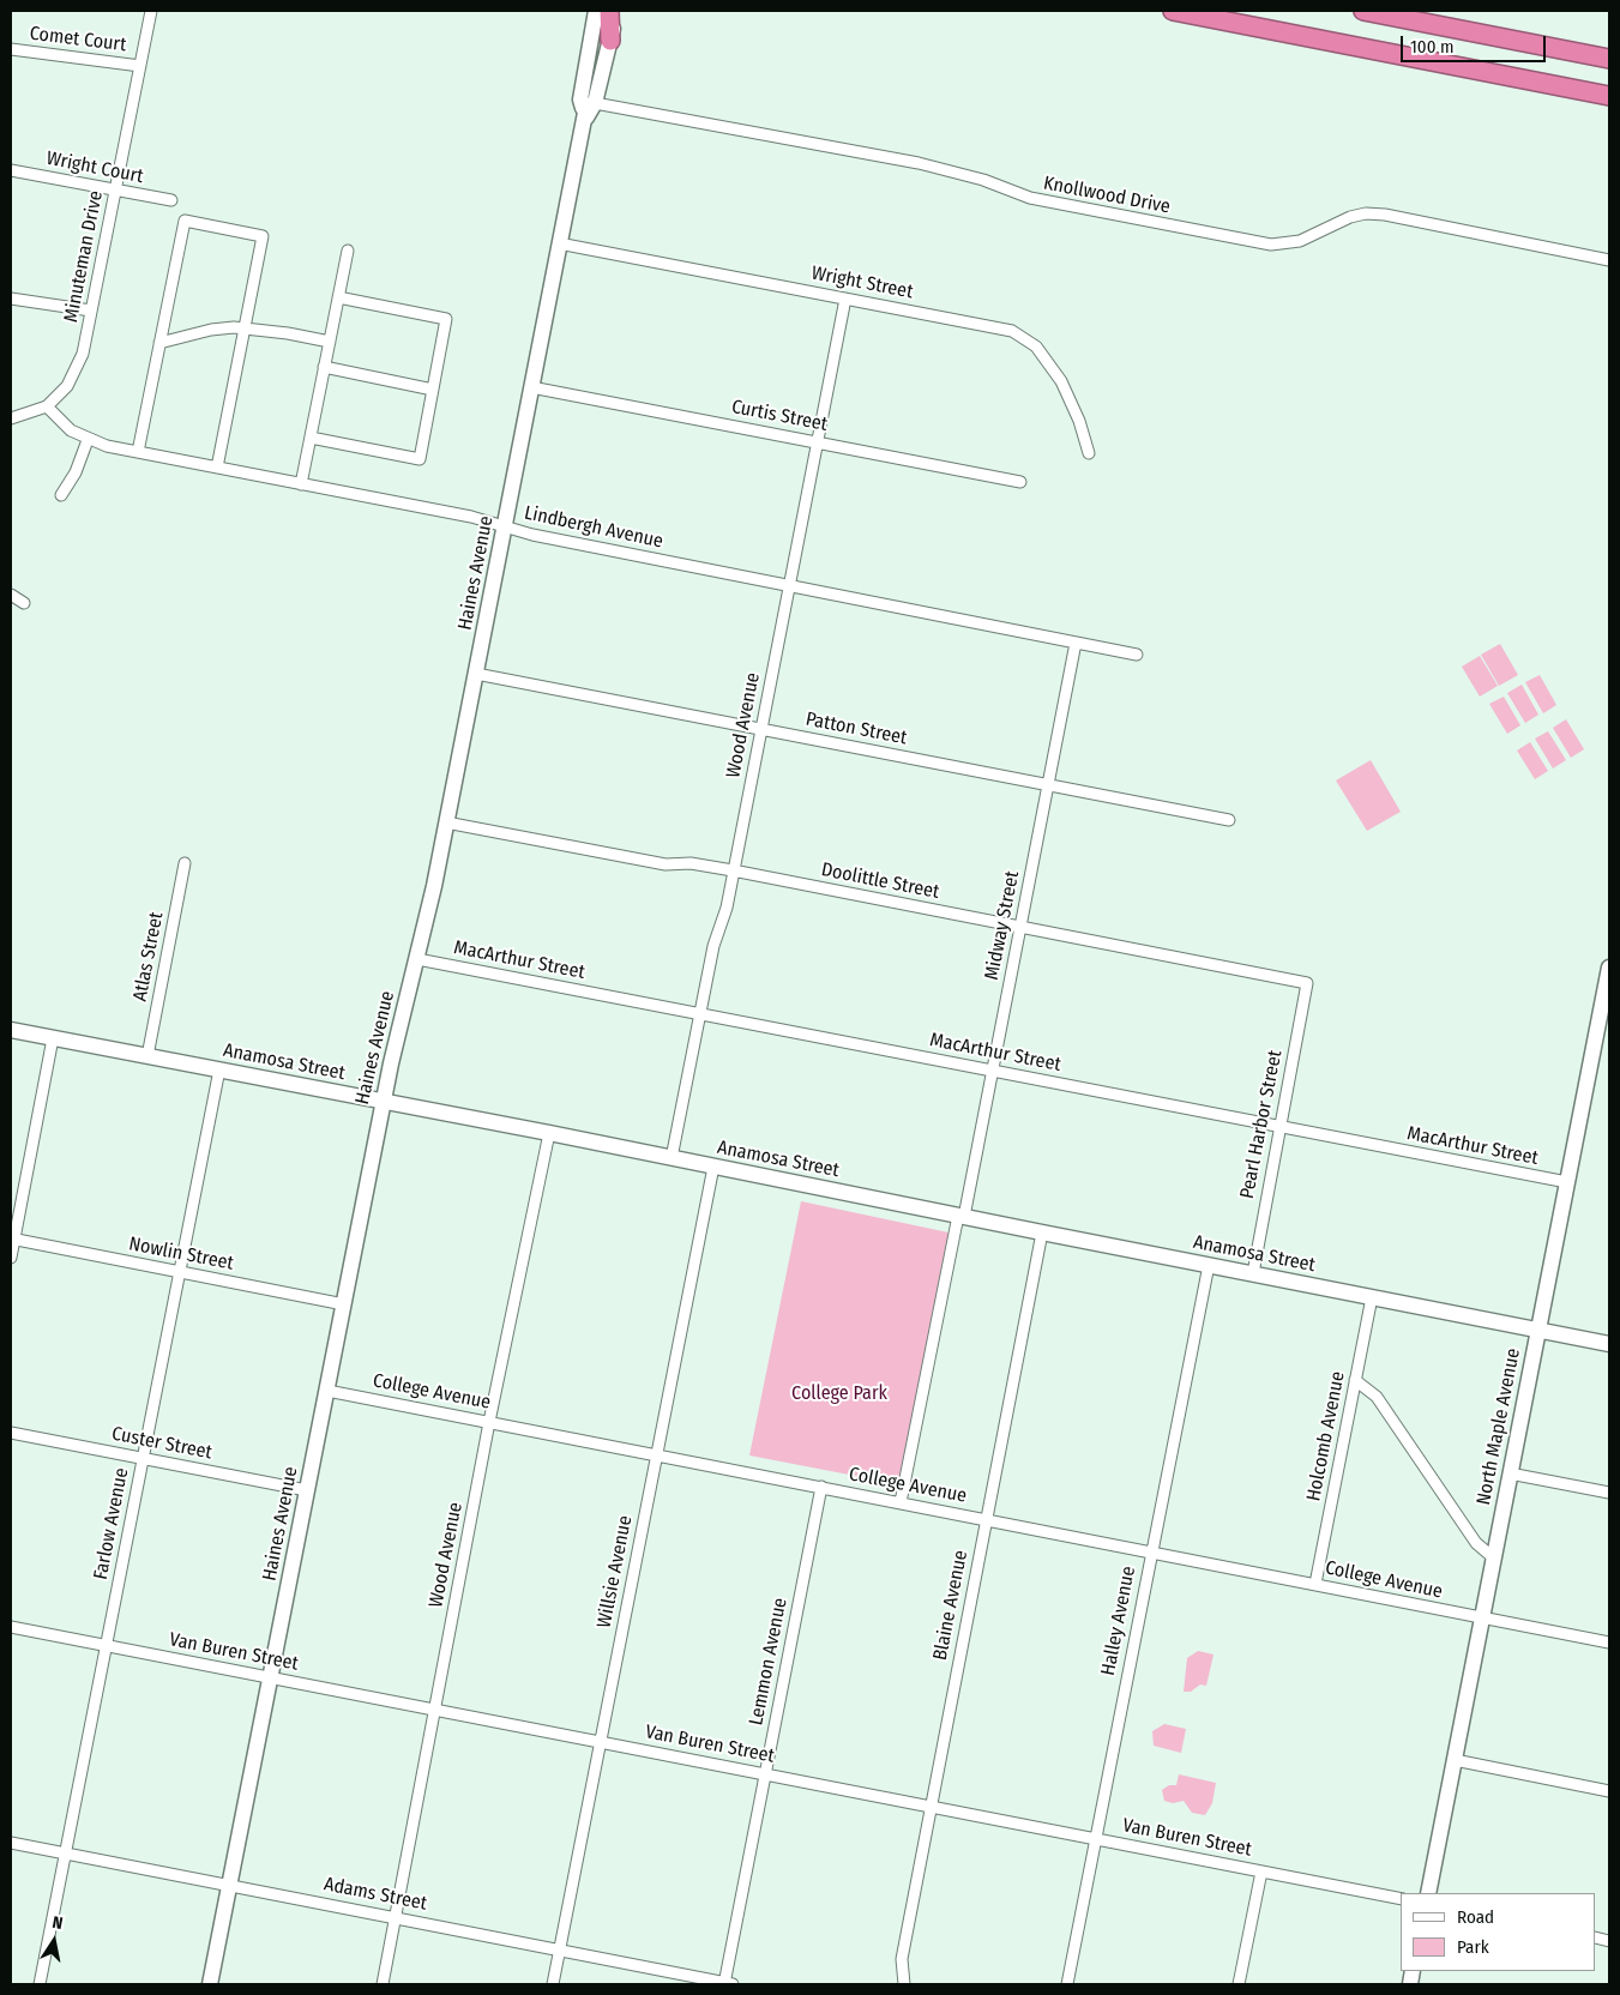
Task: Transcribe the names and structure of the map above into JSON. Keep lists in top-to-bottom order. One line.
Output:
{"streets":{"main road":["Haines Avenue","Anamosa Street","North Maple Avenue"],"street":["Comet Court","Wright Court","Knollwood Drive","Minuteman Drive","Wright Street","Curtis Street","Lindbergh Avenue","Wood Avenue","Patton Street","Doolittle Street","Midway Street","Atlas Street","MacArthur Street","Pearl Harbor Street","Nowlin Street","College Avenue","Holcomb Avenue","Custer Street","Farlow Avenue","Willsie Avenue","Blaine Avenue","Halley Avenue","Van Buren Street","Lemmon Avenue","Adams Street"]},"crossings":[["Comet Court","Minuteman Drive"],["Wright Court","Minuteman Drive"],["Knollwood Drive","Haines Avenue"],["Minuteman Drive","Lindbergh Avenue"],["Wright Street","Haines Avenue"],["Wright Street","Wood Avenue"],["Curtis Street","Haines Avenue"],["Curtis Street","Wood Avenue"],["Lindbergh Avenue","Haines Avenue"],["Lindbergh Avenue","Wood Avenue"],["Lindbergh Avenue","Midway Street"],["Haines Avenue","Patton Street"],["Haines Avenue","Doolittle Street"],["Haines Avenue","MacArthur Street"],["Haines Avenue","Anamosa Street"],["Haines Avenue","Nowlin Street"],["Haines Avenue","College Avenue"],["Haines Avenue","Custer Street"],["Haines Avenue","Van Buren Street"],["Haines Avenue","Adams Street"],["Wood Avenue","Patton Street"],["Wood Avenue","Doolittle Street"],["Wood Avenue","MacArthur Street"],["Wood Avenue","Anamosa Street"],["Wood Avenue","College Avenue"],["Wood Avenue","Van Buren Street"],["Wood Avenue","Adams Street"],["Patton Street","Midway Street"],["Doolittle Street","Midway Street"],["Doolittle Street","Pearl Harbor Street"],["Midway Street","MacArthur Street"],["Midway Street","Anamosa Street"],["Midway Street","College Avenue"],["Atlas Street","Anamosa Street"],["MacArthur Street","Pearl Harbor Street"],["MacArthur Street","North Maple Avenue"],["Anamosa Street","Pearl Harbor Street"],["Anamosa Street","North Maple Avenue"],["Anamosa Street","Holcomb Avenue"],["Anamosa Street","Farlow Avenue"],["Anamosa Street","Willsie Avenue"],["Anamosa Street","Blaine Avenue"],["Anamosa Street","Halley Avenue"],["Nowlin Street","Farlow Avenue"],["College Avenue","North Maple Avenue"],["College Avenue","Holcomb Avenue"],["College Avenue","Willsie Avenue"],["College Avenue","Blaine Avenue"],["College Avenue","Halley Avenue"],["College Avenue","Lemmon Avenue"],["Custer Street","Farlow Avenue"],["Farlow Avenue","Van Buren Street"],["Farlow Avenue","Adams Street"],["Willsie Avenue","Van Buren Street"],["Willsie Avenue","Adams Street"],["Blaine Avenue","Van Buren Street"],["Halley Avenue","Van Buren Street"],["Van Buren Street","Lemmon Avenue"],["Lemmon Avenue","Adams Street"]],"parks":["College Park"],"legend":["Road","Park"],"scale_bar":"100 m","north":"top"}
